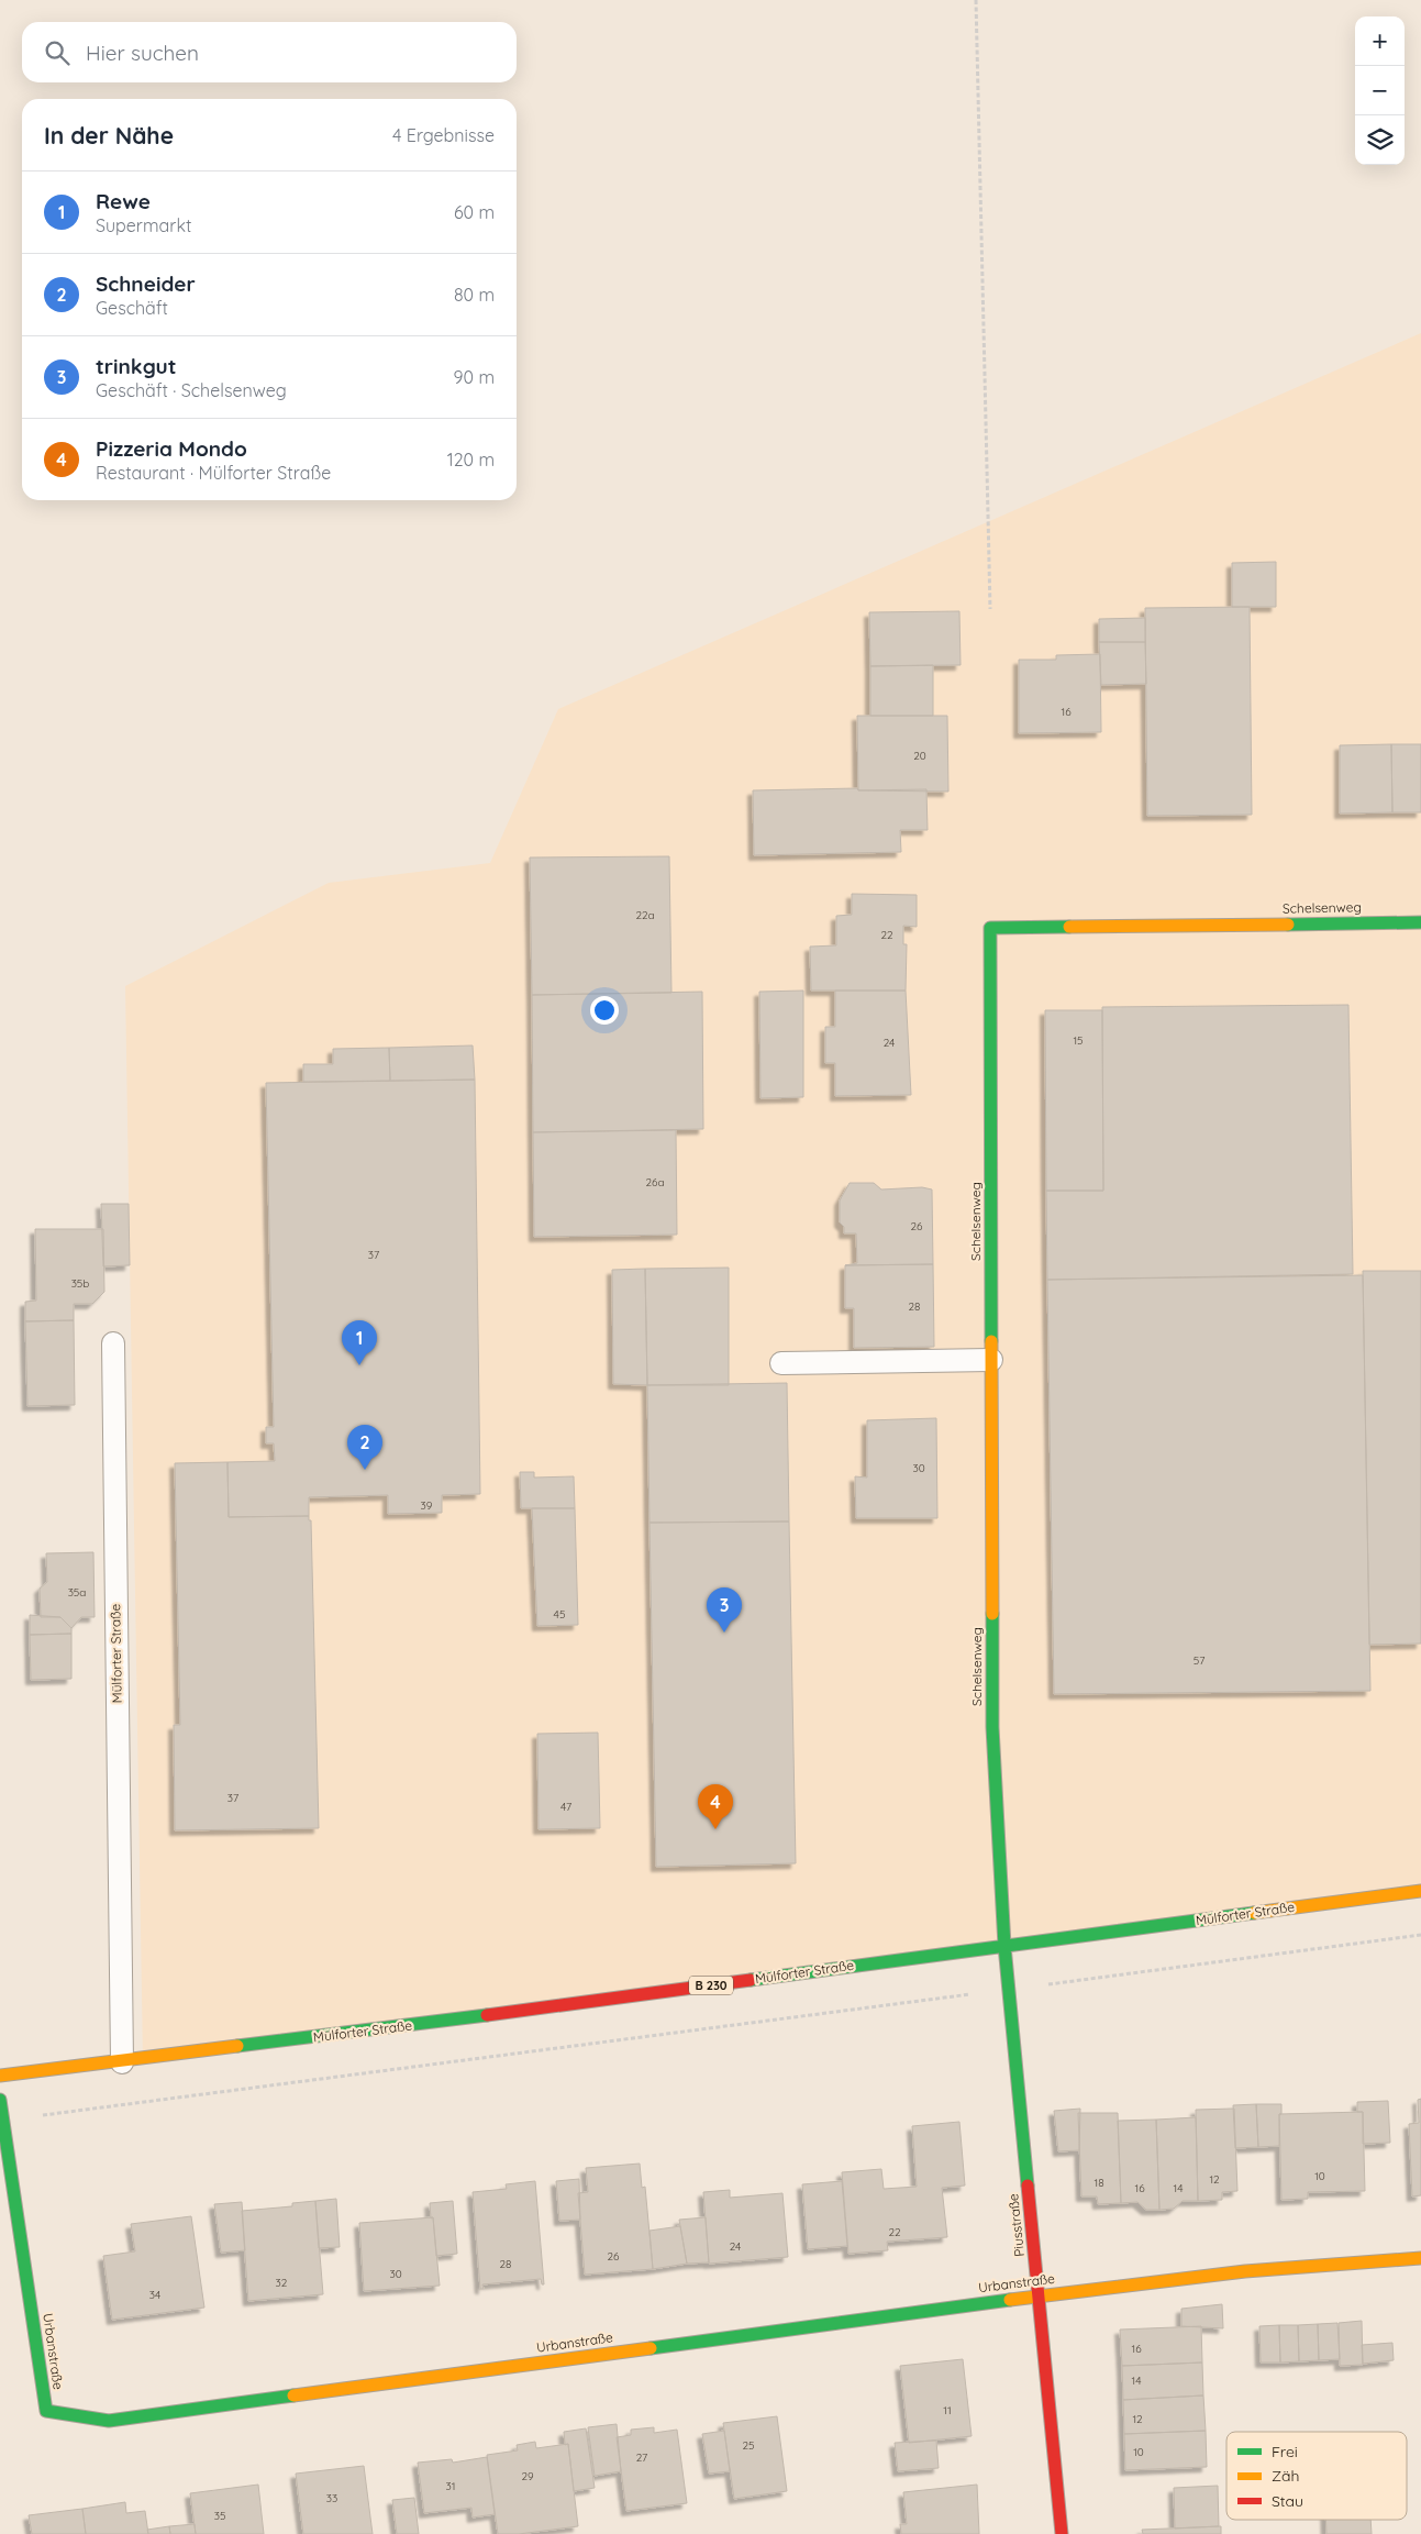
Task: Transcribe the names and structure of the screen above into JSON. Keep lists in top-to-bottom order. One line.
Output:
{"streets":{"street":["Schelsenweg","Mülforter Straße","B 230","Piusstraße","Urbanstraße"]},"crossings":[["Schelsenweg","Mülforter Straße"],["Schelsenweg","Piusstraße"],["Mülforter Straße","Piusstraße"],["Piusstraße","Urbanstraße"]],"house_numbers":["16","20","22a","22","15","24","26a","26","37","35b","28","30","39","35a","45","57","37","47","10","12","18","16","14","22","24","26","28","30","32","34","16","14","11","12","25","10","27","29","31","33","35"],"legend":["Frei","Zäh","Stau"],"page":{"map_buttons":["+","−"],"search":"Hier suchen","heading":["In der Nähe","4 Ergebnisse"],"list":[{"mark":"1","name":"Rewe","note":"Supermarkt","value":"60 m"},{"mark":"2","name":"Schneider","note":"Geschäft","value":"80 m"},{"mark":"3","name":"trinkgut","note":"Geschäft · Schelsenweg","value":"90 m"},{"mark":"4","name":"Pizzeria Mondo","note":"Restaurant · Mülforter Straße","value":"120 m"}],"pins":["1","2","3","4"]}}
